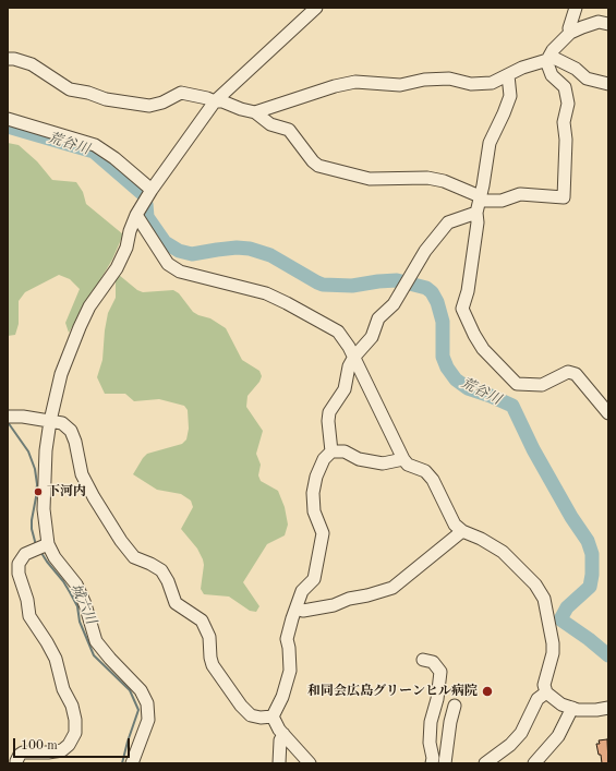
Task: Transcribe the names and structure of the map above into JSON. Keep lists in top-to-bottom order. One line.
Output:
{"water":["荒谷川","城六川"],"places":["下河内","和同会広島グリーンヒル病院"],"scale_bar":"100 m"}
